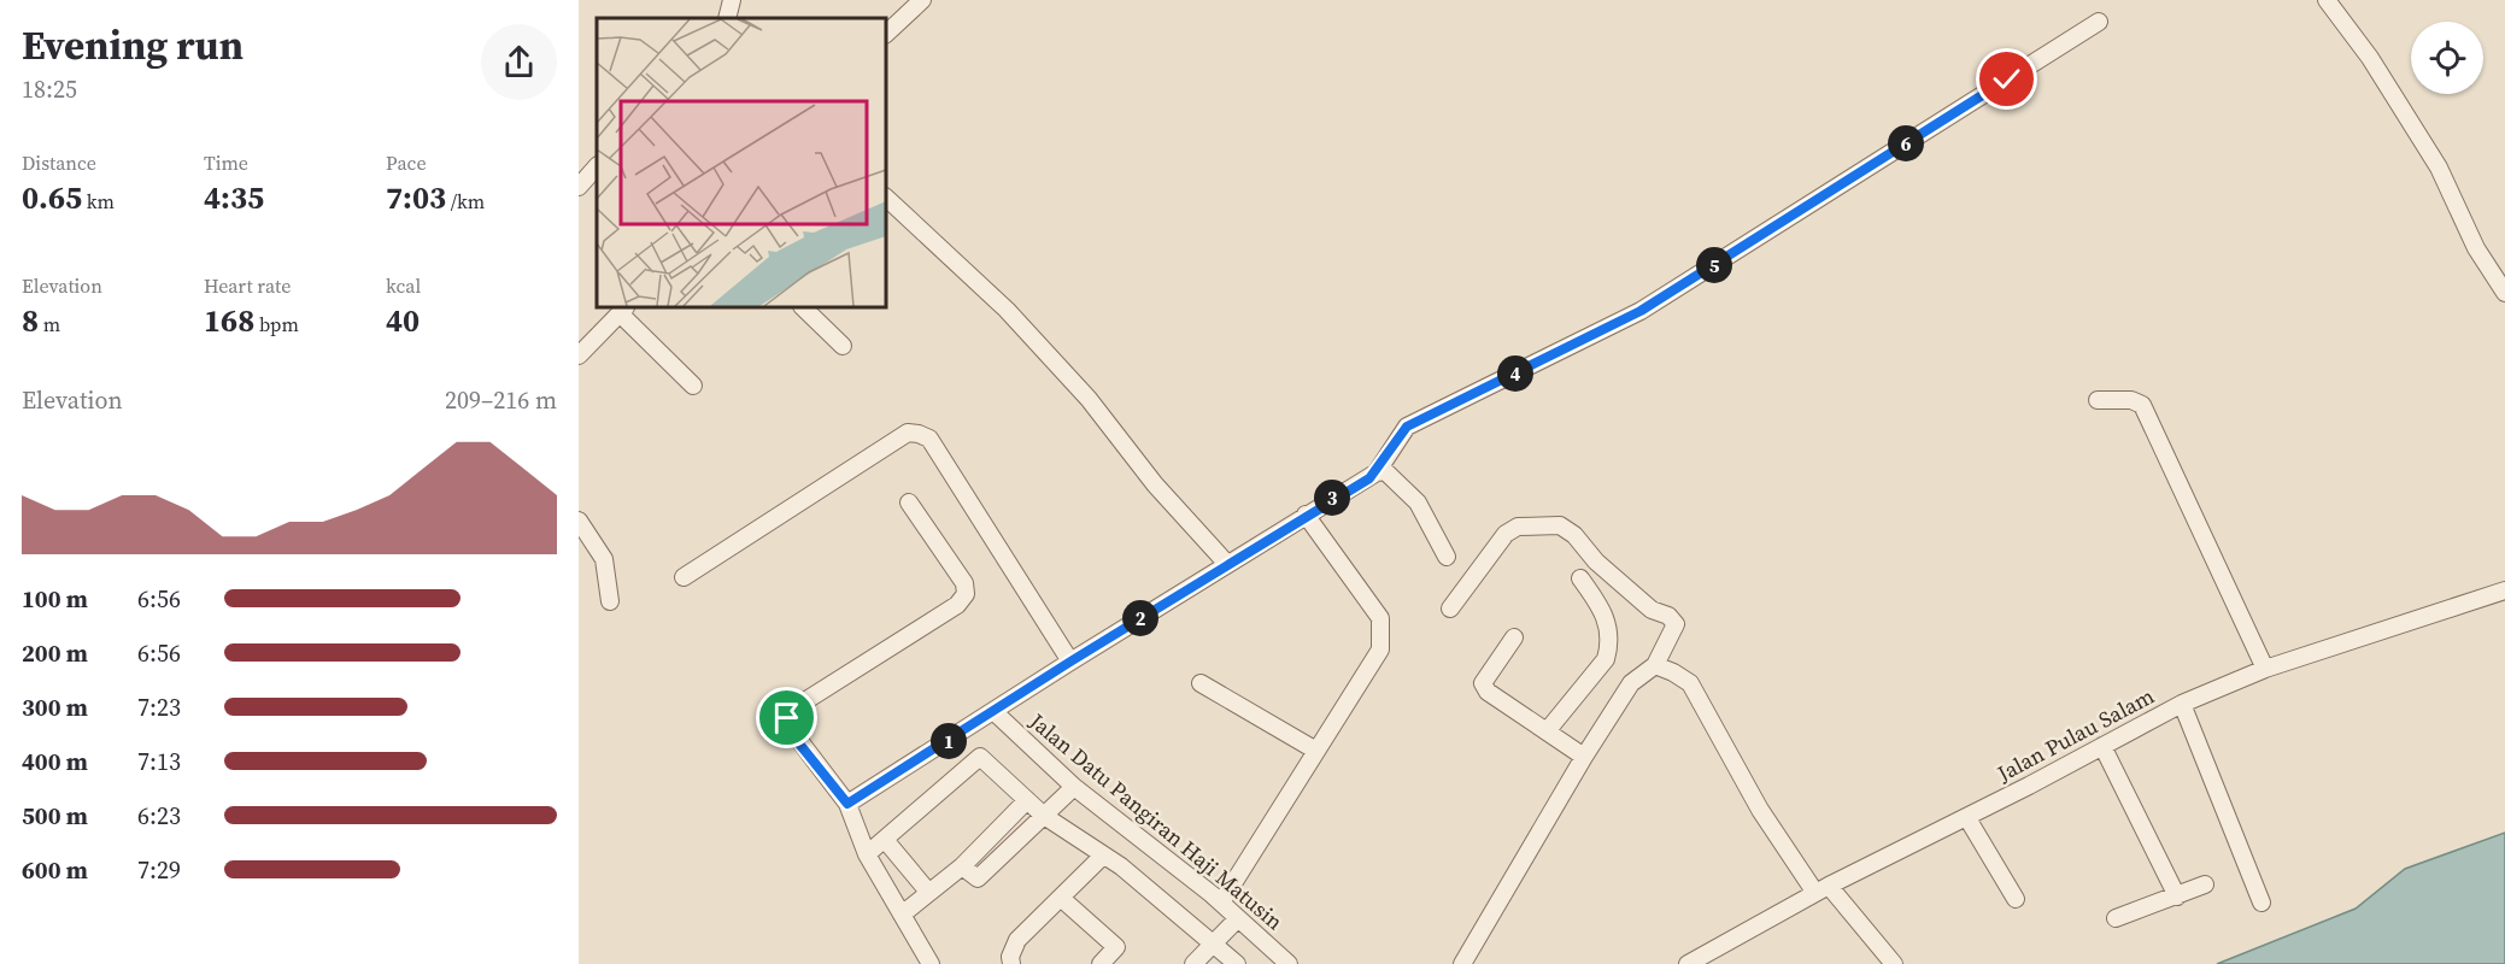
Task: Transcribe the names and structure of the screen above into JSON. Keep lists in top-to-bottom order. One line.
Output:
{"streets":{"street":["Jalan Pulau Salam","Jalan Datu Pangiran Haji Matusin"]},"page":{"heading":["Evening run","18:25"],"stats":[["Distance","0.65 km"],["Time","4:35"],["Pace","7:03 /km"],["Elevation","8 m"],["Heart rate","168 bpm"],["kcal","40"]],"pins":["6","5","4","3","2","1"],"chart":["Elevation","209–216 m"],"list":[{"name":"100 m","note":"6:56"},{"name":"200 m","note":"6:56"},{"name":"300 m","note":"7:23"},{"name":"400 m","note":"7:13"},{"name":"500 m","note":"6:23"},{"name":"600 m","note":"7:29"}]}}
